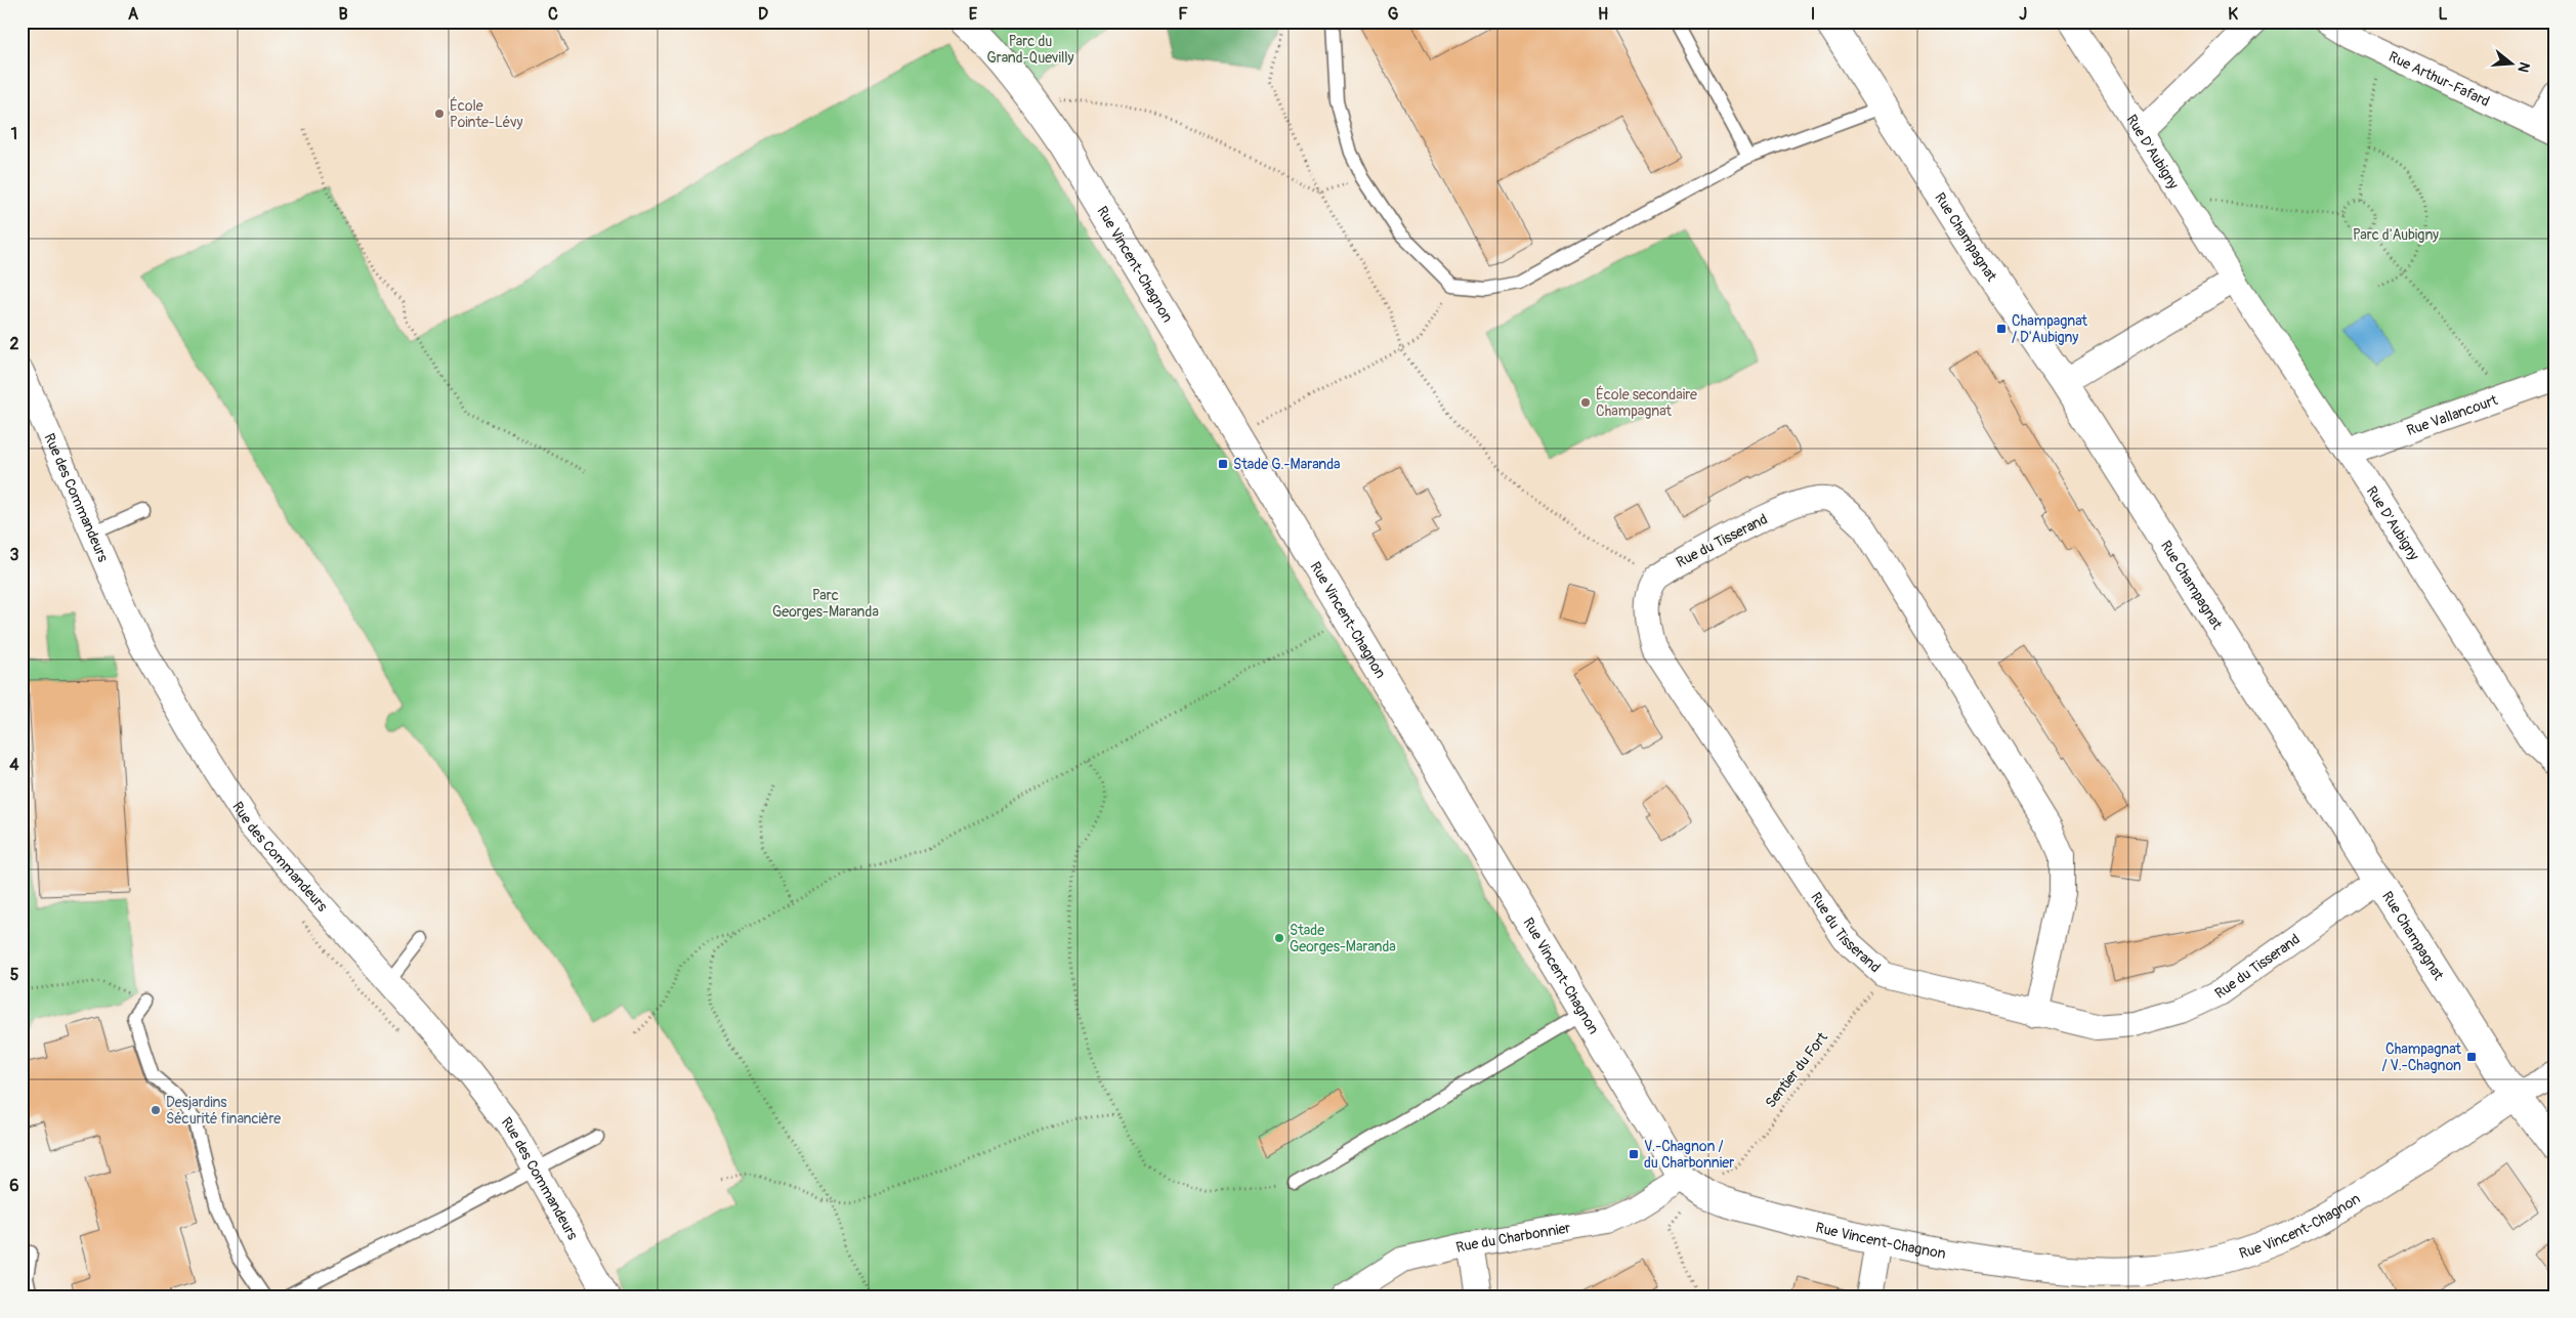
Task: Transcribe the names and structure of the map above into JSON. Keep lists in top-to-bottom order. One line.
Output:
{"streets":{"street":["Rue Arthur-Fafard","Rue D'Aubigny","Rue Champagnat","Rue Vincent-Chagnon","Rue Vallancourt","Rue des Commandeurs","Rue du Tisserand","Rue du Charbonnier"],"path":["Sentier du Fort"]},"crossings":[["Rue D'Aubigny","Rue Vallancourt"],["Rue Champagnat","Rue Vincent-Chagnon"],["Rue Champagnat","Rue du Tisserand"],["Rue Vincent-Chagnon","Rue du Charbonnier"],["Rue du Tisserand","Sentier du Fort"]],"parks":["Parc du Grand-Quevilly","Parc d'Aubigny","Parc Georges-Maranda"],"places":{"other":["École Pointe-Lévy","École secondaire Champagnat","Stade Georges-Maranda","Desjardins Sécurité financière"],"transit":["Champagnat / D'Aubigny","Stade G.-Maranda","Champagnat / V.-Chagnon","V.-Chagnon / du Charbonnier"]},"north":"right","grid":{"columns":["A","B","C","D","E","F","G","H","I","J","K","L"],"rows":["1","2","3","4","5","6"]}}
